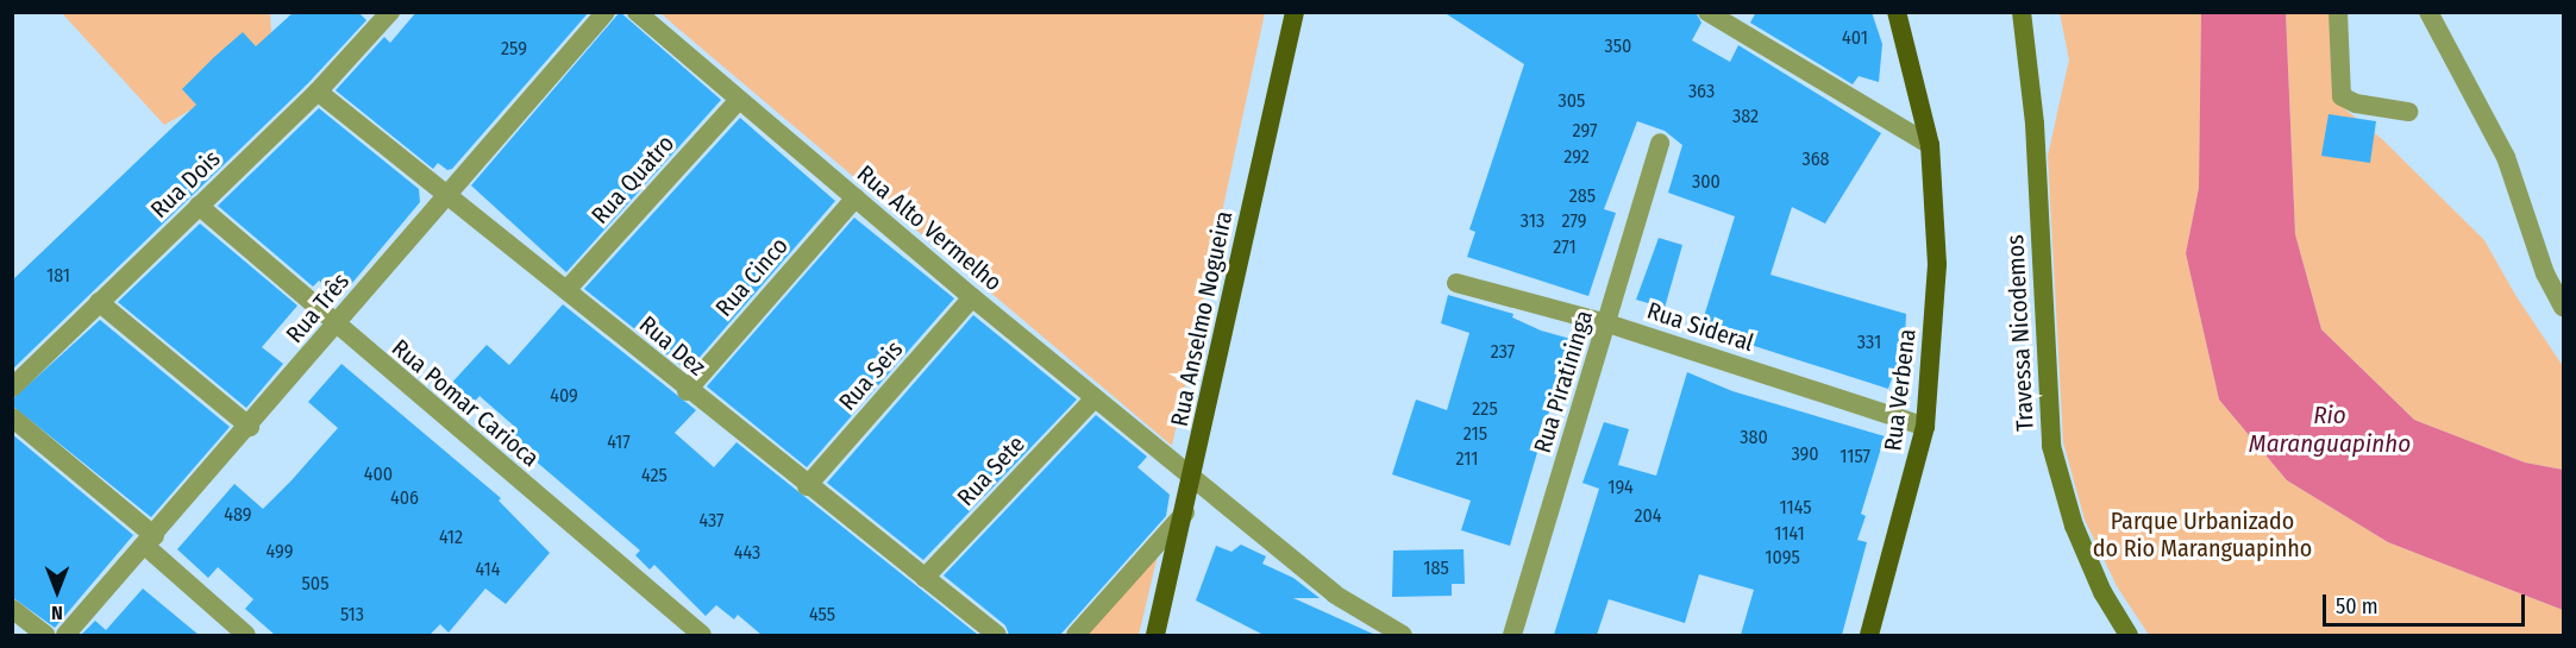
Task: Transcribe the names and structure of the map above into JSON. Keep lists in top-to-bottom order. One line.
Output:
{"streets":{"main road":["Rua Anselmo Nogueira","Travessa Nicodemos","Rua Verbena"],"street":["Rua Quatro","Rua Dois","Rua Alto Vermelho","Rua Cinco","Rua Três","Rua Sideral","Rua Dez","Rua Seis","Rua Piratininga","Rua Pomar Carioca","Rua Sete"]},"crossings":[["Rua Quatro","Rua Alto Vermelho"],["Rua Quatro","Rua Dez"],["Rua Dois","Rua Dez"],["Rua Dois","Rua Pomar Carioca"],["Rua Alto Vermelho","Rua Cinco"],["Rua Alto Vermelho","Rua Anselmo Nogueira"],["Rua Alto Vermelho","Rua Seis"],["Rua Alto Vermelho","Rua Sete"],["Rua Cinco","Rua Dez"],["Rua Três","Rua Dez"],["Rua Três","Rua Pomar Carioca"],["Rua Sideral","Rua Piratininga"],["Rua Sideral","Rua Verbena"],["Rua Dez","Rua Seis"],["Rua Dez","Rua Sete"]],"water":["Rio Maranguapinho"],"parks":["Parque Urbanizado do Rio Maranguapinho"],"house_numbers":["401","350","259","363","305","382","297","292","368","300","285","313","279","271","181","331","237","409","225","215","380","417","390","1157","211","400","425","194","406","1145","489","204","437","1141","412","499","443","1095","185","414","505","513","455"],"scale_bar":"50 m","north":"bottom"}
